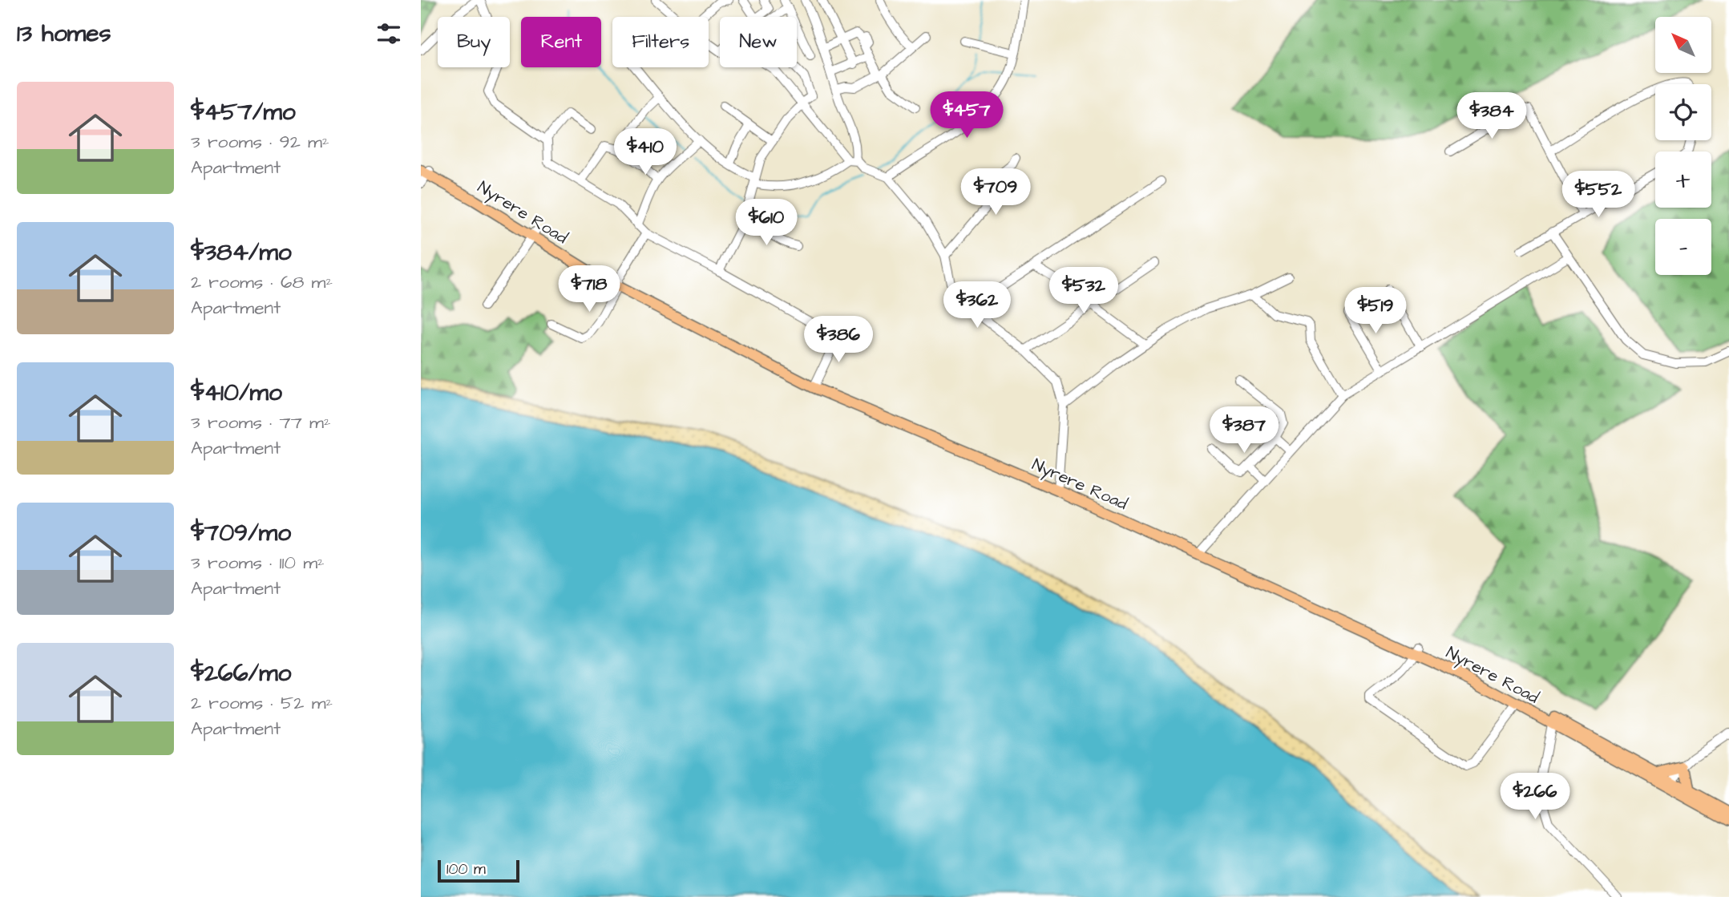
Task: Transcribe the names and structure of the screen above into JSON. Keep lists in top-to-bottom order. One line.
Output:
{"streets":{"main road":["Nyrere Road"]},"scale_bar":"100 m","north":"top left","page":{"heading":"13 homes","map_buttons":["+","−"],"chip":["Buy","Rent","Filters","New"],"list":[{"name":"$457/mo","note":"3 rooms · 92 m² · Apartment"},{"name":"$384/mo","note":"2 rooms · 68 m² · Apartment"},{"name":"$410/mo","note":"3 rooms · 77 m² · Apartment"},{"name":"$709/mo","note":"3 rooms · 110 m² · Apartment"},{"name":"$266/mo","note":"2 rooms · 52 m² · Apartment"}],"price":["$457","$384","$410","$709","$552","$610","$718","$532","$362","$519","$386","$387","$266"],"scale":"100 m"}}
